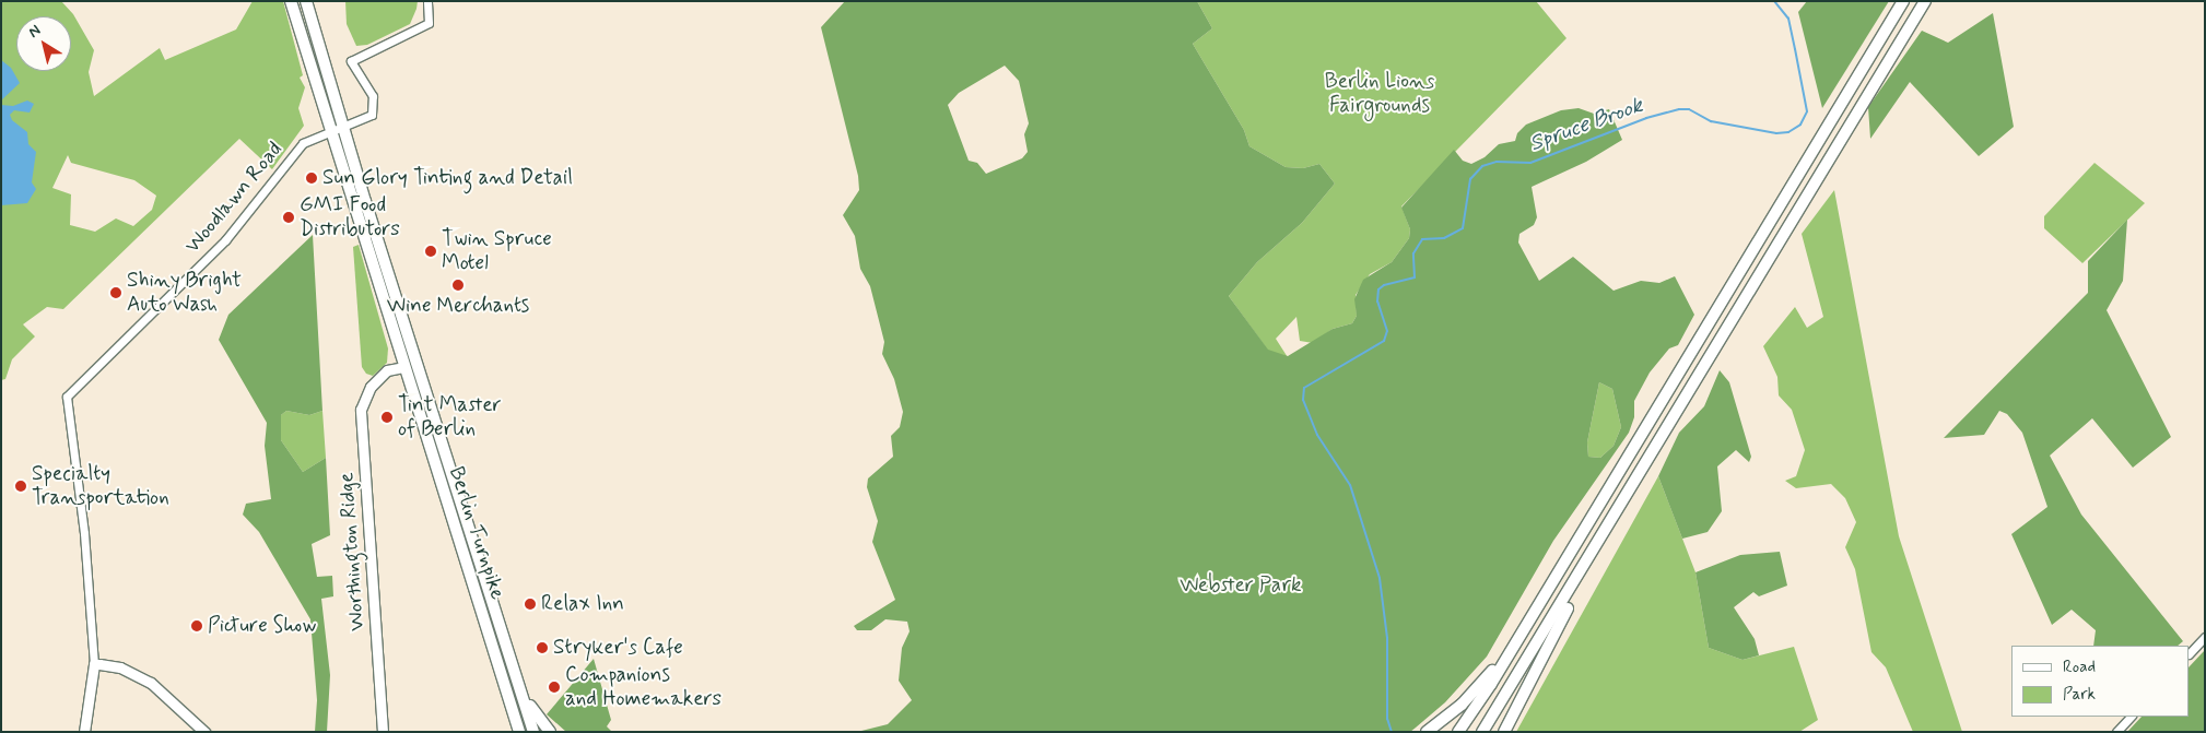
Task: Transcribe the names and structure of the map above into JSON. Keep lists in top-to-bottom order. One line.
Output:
{"streets":{"highway":["Berlin Turnpike"],"main road":["Worthington Ridge"],"street":["Woodlawn Road"]},"crossings":[["Woodlawn Road","Berlin Turnpike"],["Berlin Turnpike","Worthington Ridge"]],"water":["Spruce Brook"],"parks":["Berlin Lions Fairgrounds","Webster Park"],"places":["Sun Glory Tinting and Detail","GMI Food Distributors","Twin Spruce Motel","Wine Merchants","Shiny Bright Auto Wash","Tint Master of Berlin","Specialty Transportation","Relax Inn","Picture Show","Stryker's Cafe","Companions and Homemakers"],"legend":["Road","Park"],"north":"top left"}
